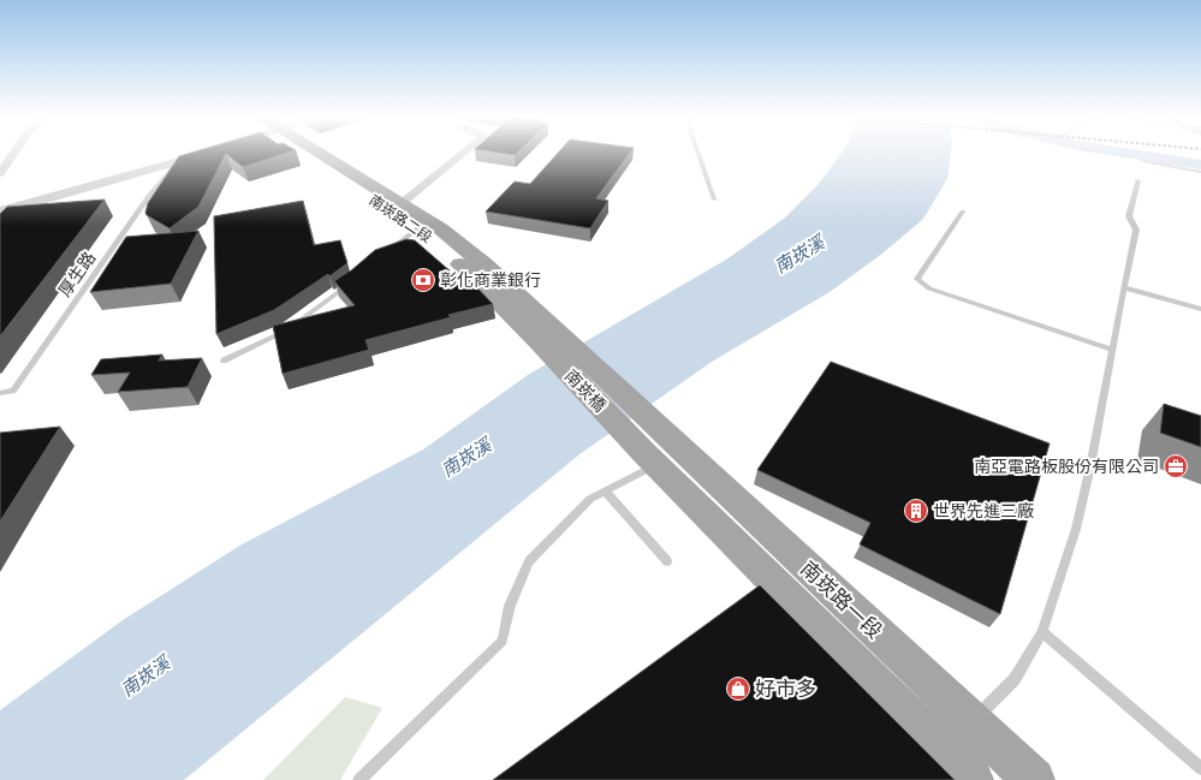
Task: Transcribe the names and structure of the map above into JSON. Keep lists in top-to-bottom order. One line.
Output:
{"streets":{"main road":["南崁路二段","南崁橋","南崁路一段"],"lane":["厚生路"]},"crossings":[["南崁路二段","南崁橋"],["南崁橋","南崁路一段"]],"water":["南崁溪"],"places":{"bank":["彰化商業銀行"],"office":["南亞電路板股份有限公司"],"building":["世界先進三廠"],"shop":["好市多"]}}
